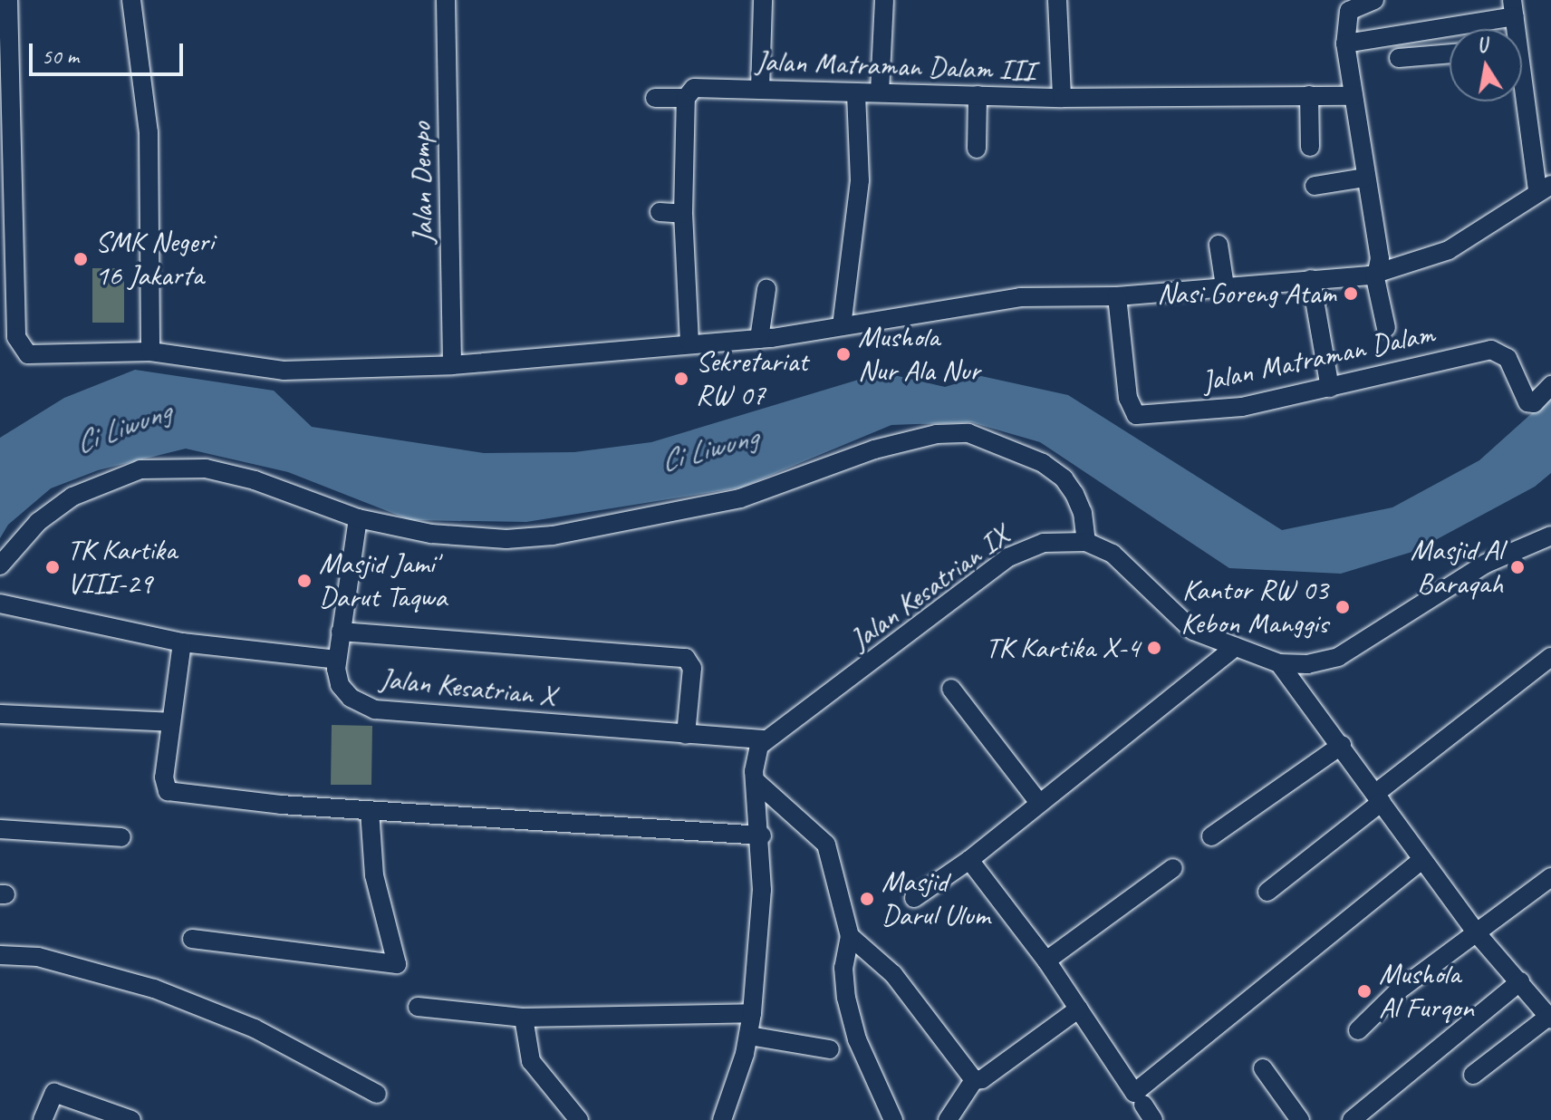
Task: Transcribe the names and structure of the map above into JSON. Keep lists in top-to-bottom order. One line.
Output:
{"streets":{"street":["Jalan Matraman Dalam III","Jalan Dempo","Jalan Matraman Dalam","Jalan Kesatrian IX","Jalan Kesatrian X"]},"crossings":[["Jalan Kesatrian IX","Jalan Kesatrian X"]],"water":["Ci Liwung"],"places":["SMK Negeri 16 Jakarta","Nasi Goreng Atam","Mushola Nur Ala Nur","Sekretariat RW 07","TK Kartika VIII-29","Masjid Al Baraqah","Masjid Jami' Darut Taqwa","Kantor RW 03 Kebon Manggis","TK Kartika X-4","Masjid Darul Ulum","Mushola Al Furqon"],"scale_bar":"50 m","north":"top"}
